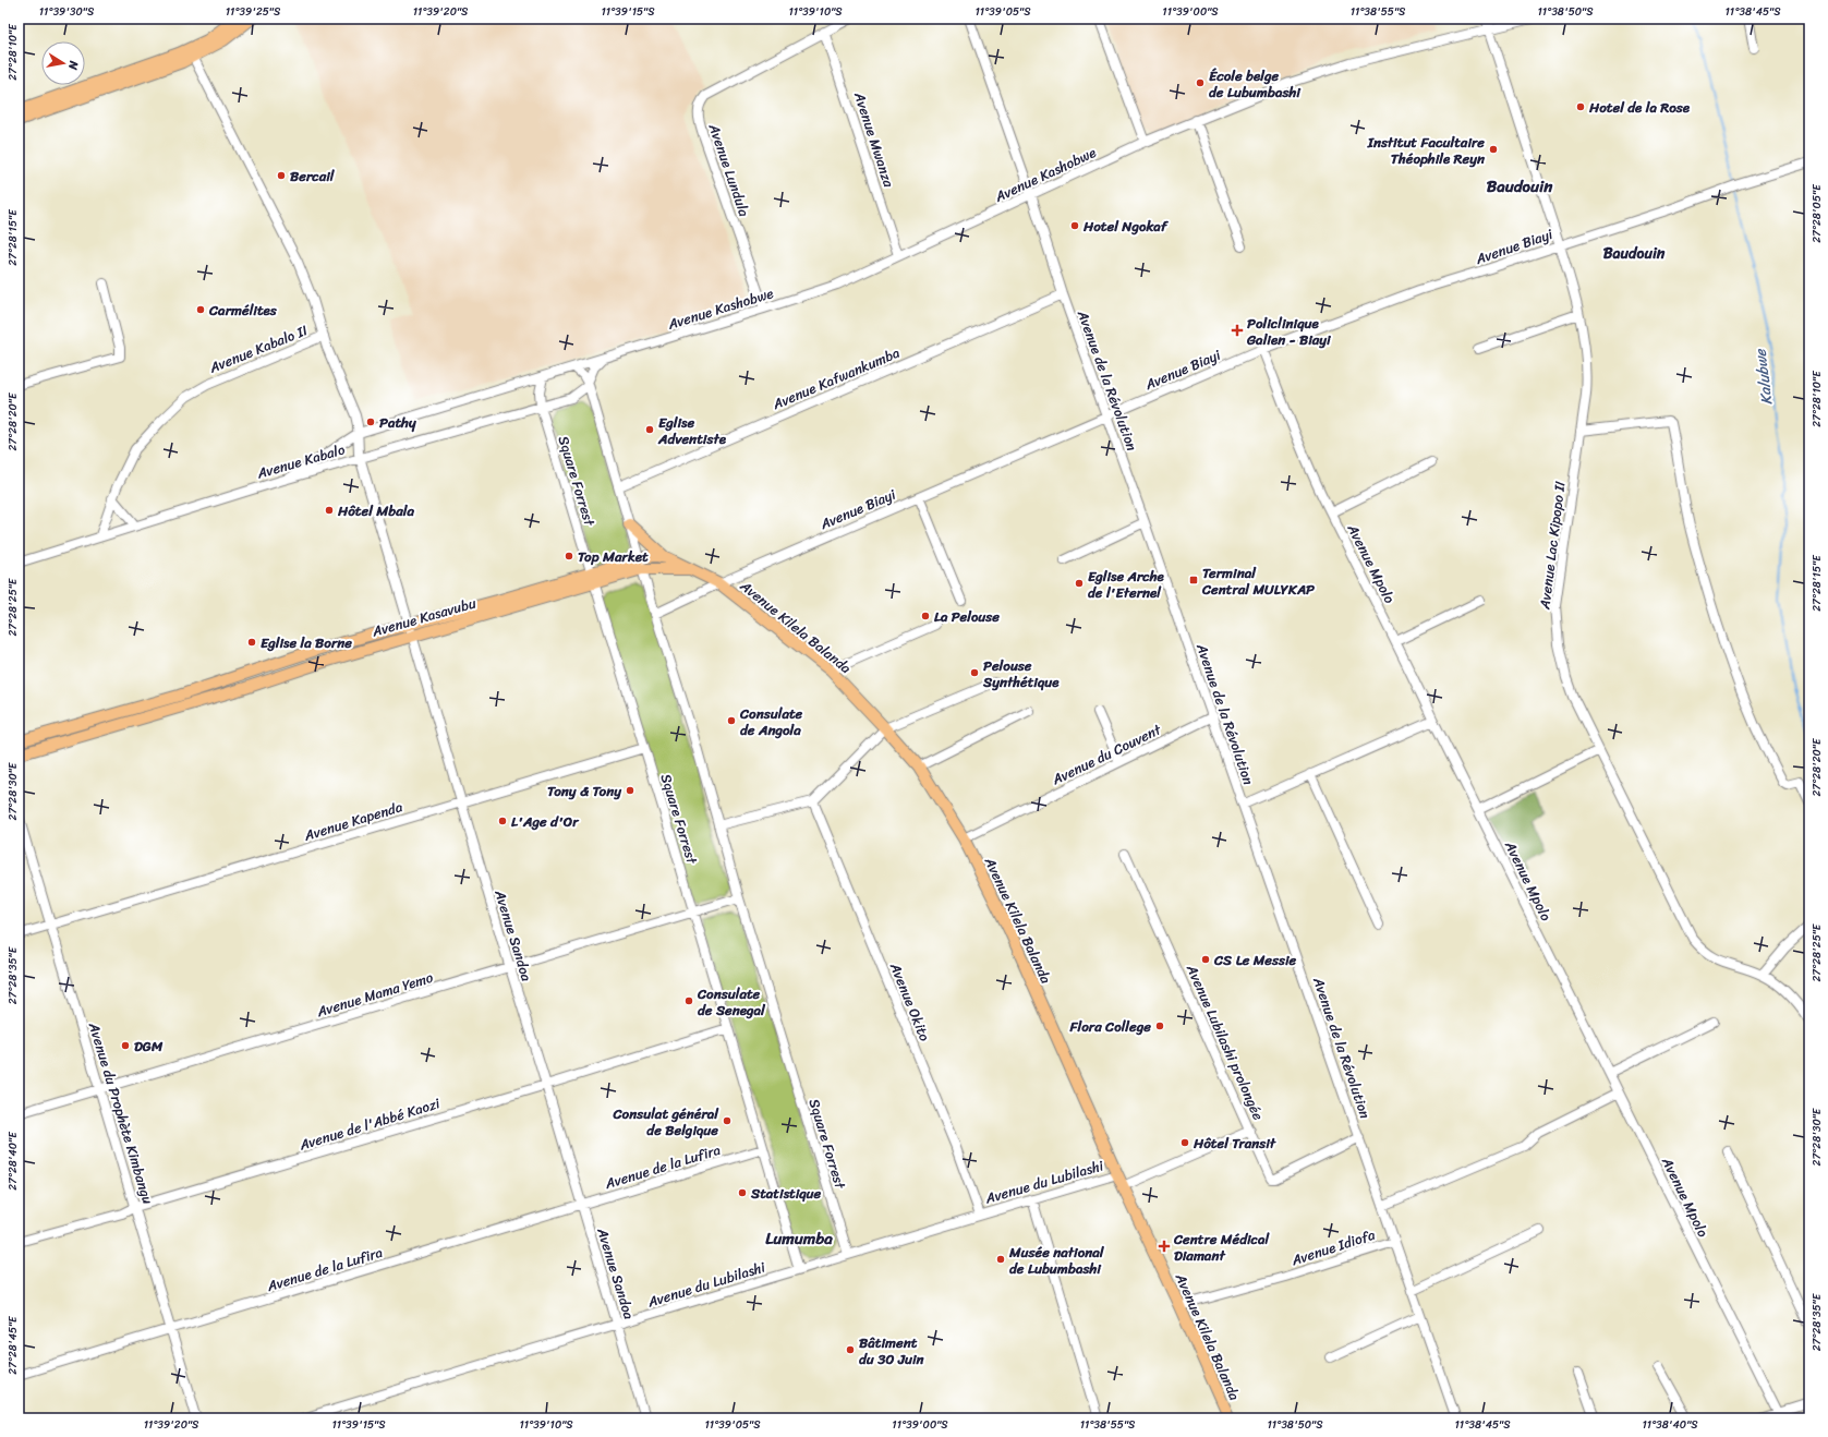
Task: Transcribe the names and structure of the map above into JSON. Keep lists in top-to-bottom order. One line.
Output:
{"streets":{"main road":["Avenue Kasavubu","Avenue Kilela Balanda"],"street":["Avenue Mwanza","Avenue Lundula","Avenue Kashobwe","Avenue Biayi","Avenue Kabalo II","Avenue Kafwankumba","Avenue de la Révolution","Avenue Kabalo","Square Forrest","Avenue Lac Kipopo II","Avenue Mpolo","Avenue du Couvent","Avenue Kapenda","Avenue Sandoa","Avenue Mama Yemo","Avenue Okito","Avenue Lubilashi prolongée","Avenue du Prophète Kimbangu","Avenue de l'Abbé Kaozi","Avenue de la Lufira","Avenue du Lubilashi","Avenue Idiofa"]},"crossings":[["Avenue Mwanza","Avenue Lundula"],["Avenue Mwanza","Avenue Kashobwe"],["Avenue Lundula","Avenue Kashobwe"],["Avenue Kashobwe","Avenue de la Révolution"],["Avenue Kashobwe","Avenue Kabalo"],["Avenue Kashobwe","Square Forrest"],["Avenue Kashobwe","Avenue Lac Kipopo II"],["Avenue Biayi","Avenue de la Révolution"],["Avenue Biayi","Square Forrest"],["Avenue Biayi","Avenue Lac Kipopo II"],["Avenue Biayi","Avenue Mpolo"],["Avenue Biayi","Avenue Kilela Balanda"],["Avenue Kabalo II","Avenue Kabalo"],["Avenue Kabalo II","Avenue Sandoa"],["Avenue Kafwankumba","Avenue de la Révolution"],["Avenue Kafwankumba","Square Forrest"],["Avenue de la Révolution","Avenue du Couvent"],["Avenue de la Révolution","Avenue Lubilashi prolongée"],["Avenue de la Révolution","Avenue Idiofa"],["Avenue Kabalo","Square Forrest"],["Avenue Kabalo","Avenue Sandoa"],["Square Forrest","Avenue Kasavubu"],["Square Forrest","Avenue Kilela Balanda"],["Square Forrest","Avenue Kapenda"],["Square Forrest","Avenue Mama Yemo"],["Square Forrest","Avenue de l'Abbé Kaozi"],["Square Forrest","Avenue de la Lufira"],["Square Forrest","Avenue du Lubilashi"],["Avenue Kasavubu","Avenue Kilela Balanda"],["Avenue Kasavubu","Avenue Sandoa"],["Avenue Kilela Balanda","Avenue du Couvent"],["Avenue Kilela Balanda","Avenue du Lubilashi"],["Avenue Kilela Balanda","Avenue Idiofa"],["Avenue Kapenda","Avenue Sandoa"],["Avenue Kapenda","Avenue du Prophète Kimbangu"],["Avenue Sandoa","Avenue Mama Yemo"],["Avenue Sandoa","Avenue de l'Abbé Kaozi"],["Avenue Sandoa","Avenue de la Lufira"],["Avenue Sandoa","Avenue du Lubilashi"],["Avenue Mama Yemo","Avenue du Prophète Kimbangu"],["Avenue Okito","Avenue du Lubilashi"],["Avenue du Prophète Kimbangu","Avenue de l'Abbé Kaozi"],["Avenue du Prophète Kimbangu","Avenue de la Lufira"]],"districts":["Baudouin","Baudouin","Lumumba"],"water":["Kalubwe"],"places":{"other":["École belge de Lubumbashi","Hotel de la Rose","Institut Facultaire Théophile Reyn","Bercail","Hotel Ngokaf","Carmélites","Pathy","Eglise Adventiste","Hôtel Mbala","Top Market","Eglise Arche de l'Eternel","La Pelouse","Eglise la Borne","Pelouse Synthétique","Consulate de Angola","Tony & Tony","L'Age d'Or","CS Le Messie","Consulate de Senegal","Flora College","DGM","Consulat général de Belgique","Hôtel Transit","Statistique","Musée national de Lubumbashi","Bâtiment du 30 Juin"],"health":["Policlinique Galien - Biayi","Centre Médical Diamant"],"transit":["Terminal Central MULYKAP"]},"north":"right","coordinates":["11°39'30\"S","11°39'25\"S","11°39'20\"S","11°39'15\"S","11°39'10\"S","11°39'05\"S","11°39'00\"S","11°38'55\"S","11°38'50\"S","11°38'45\"S","27°28'10\"E","27°28'05\"E","27°28'15\"E","27°28'20\"E","27°28'25\"E","27°28'30\"E","27°28'35\"E","27°28'40\"E","27°28'45\"E","11°38'40\"S"]}
